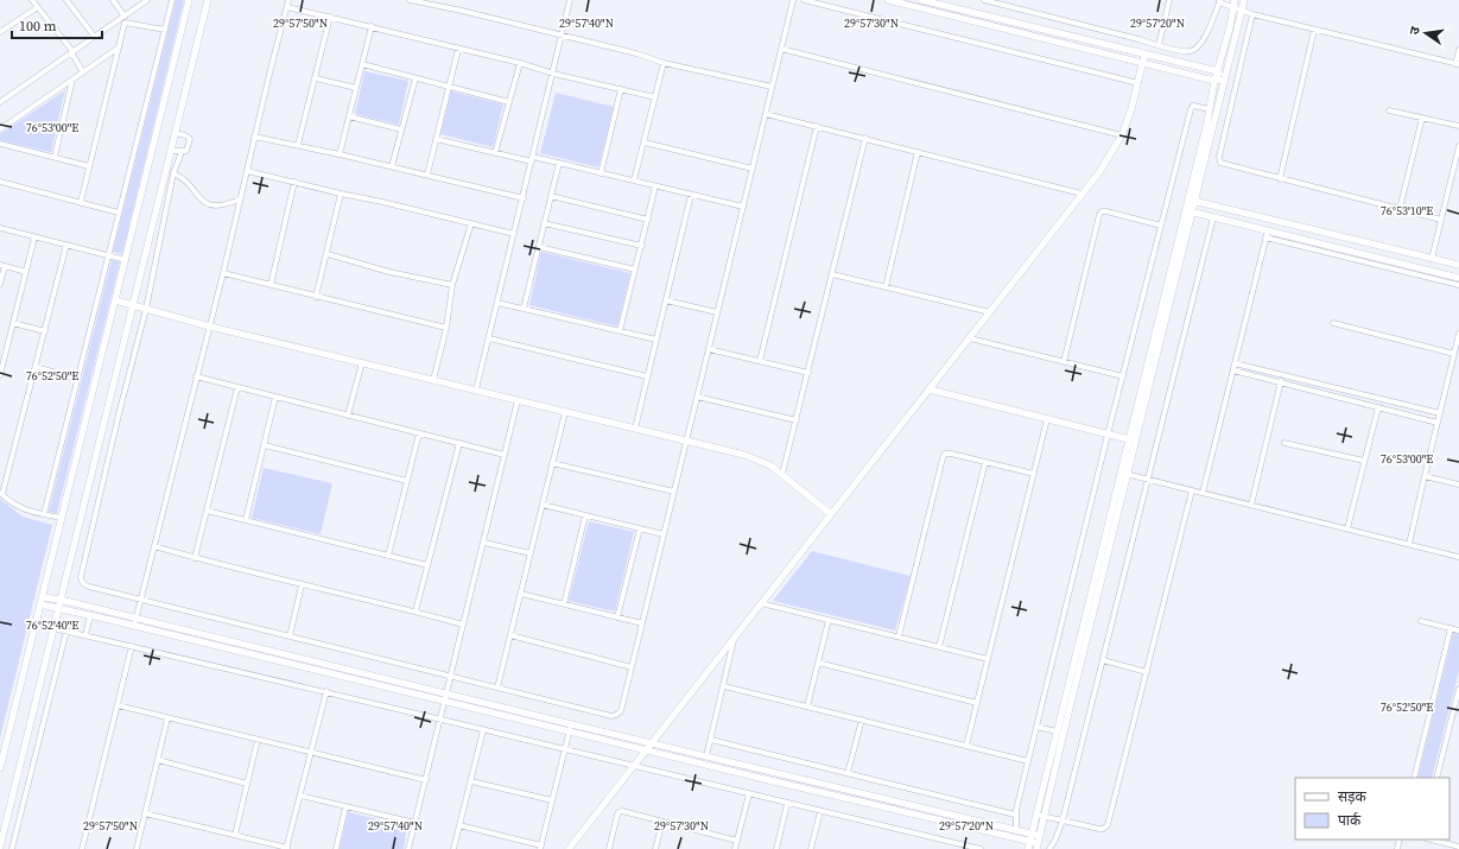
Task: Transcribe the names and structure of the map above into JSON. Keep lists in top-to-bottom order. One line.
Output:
{"legend":["सड़क","पार्क"],"scale_bar":"100 m","north":"left","coordinates":["29°57'50\"N","29°57'40\"N","29°57'30\"N","29°57'20\"N","76°53'00\"E","76°53'10\"E","76°52'50\"E","76°52'40\"E"]}
